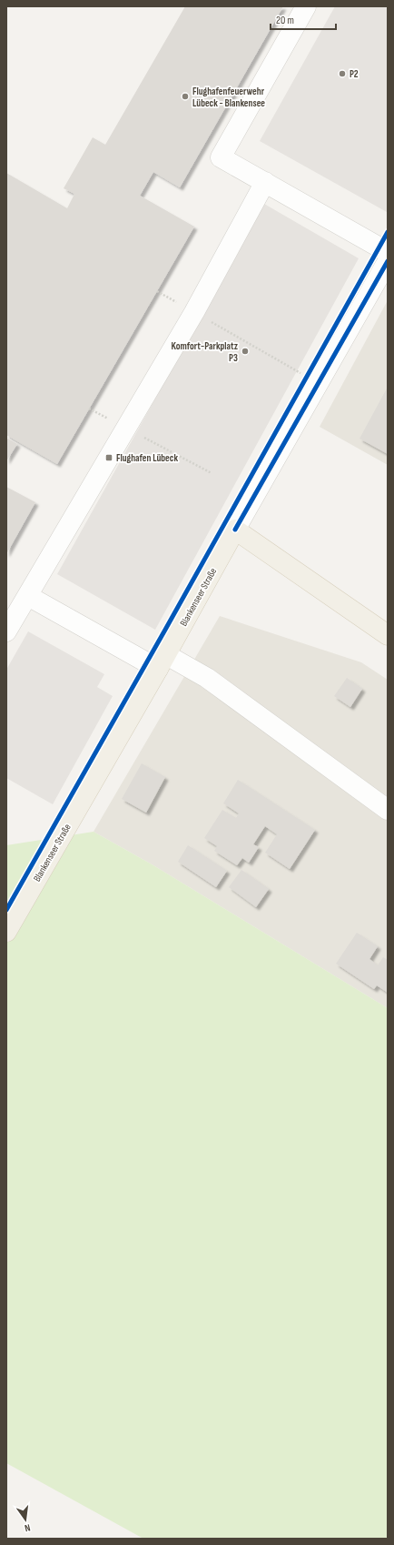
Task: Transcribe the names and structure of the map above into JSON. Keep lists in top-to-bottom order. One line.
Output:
{"streets":{"main road":["Blankenseer Straße"]},"places":{"other":["P2","Flughafenfeuerwehr Lübeck - Blankensee","Komfort-Parkplatz P3"],"transit":["Flughafen Lübeck"]},"scale_bar":"20 m","north":"bottom"}
